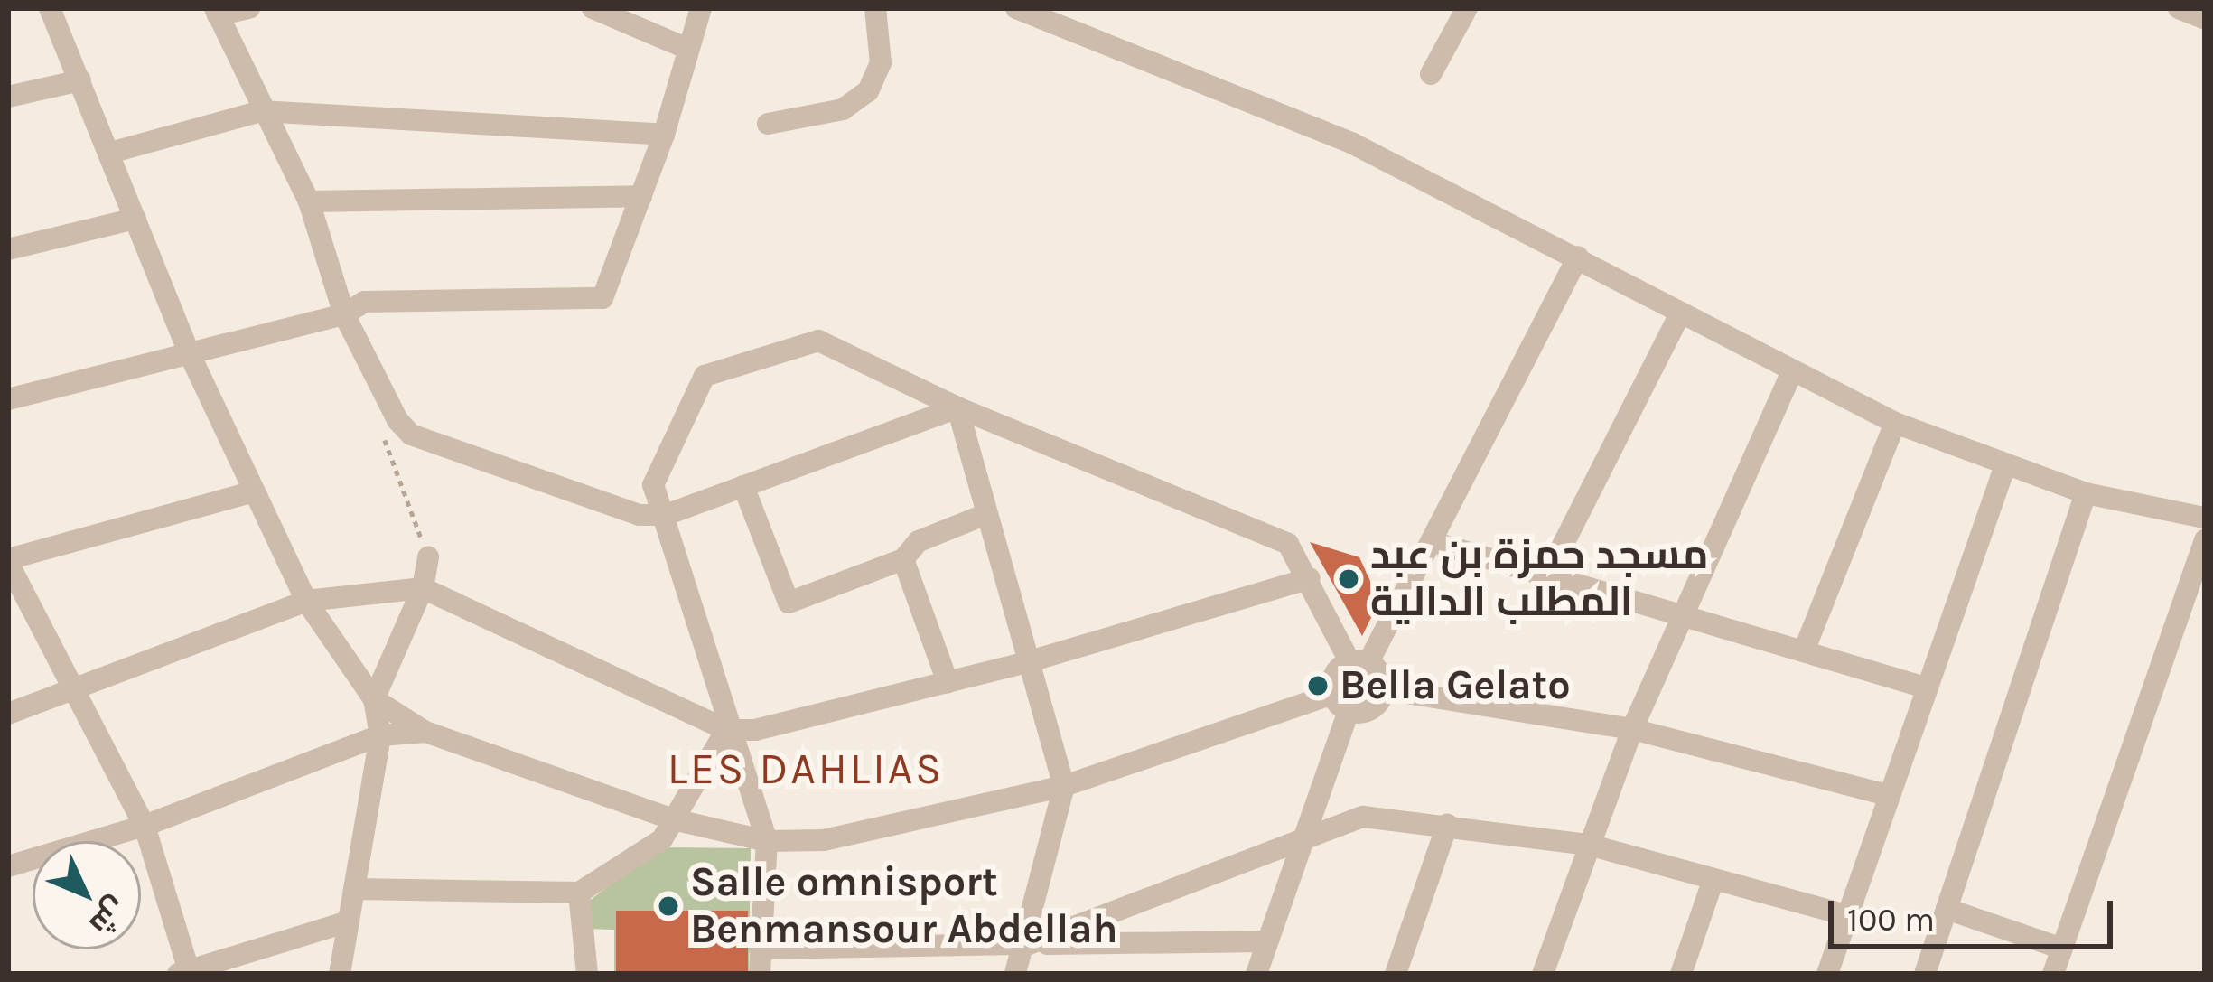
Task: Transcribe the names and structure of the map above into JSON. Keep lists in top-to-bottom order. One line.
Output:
{"districts":["LES DAHLIAS"],"places":["مسجد حمزة بن عبد المطلب الدالية","Bella Gelato","Salle omnisport Benmansour Abdellah"],"scale_bar":"100 m","north":"bottom right"}
